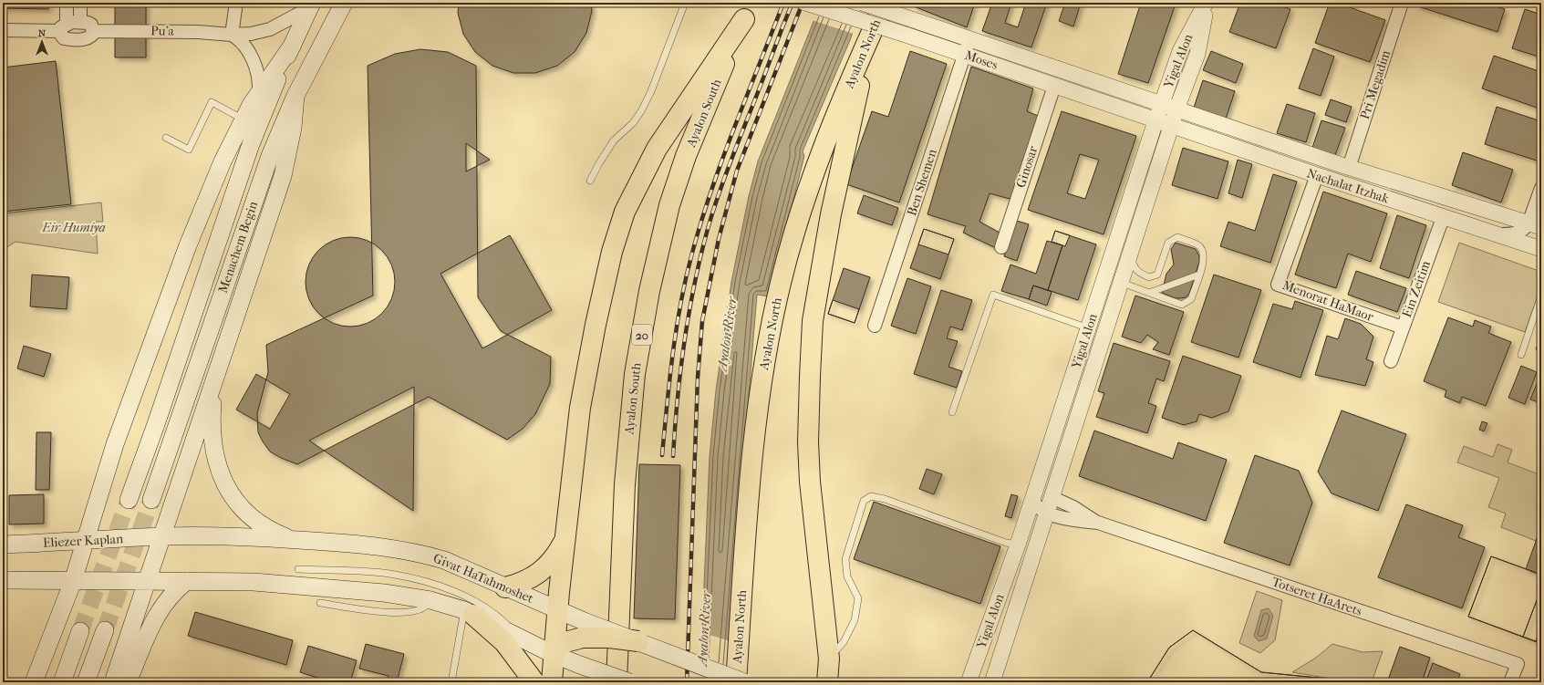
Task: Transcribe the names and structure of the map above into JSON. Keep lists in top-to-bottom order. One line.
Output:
{"streets":{"highway":["Ayalon North","Ayalon South","20"],"main road":["Menachem Begin","Eliezer Kaplan","Givat HaTahmoshet"],"street":["Pu'a","Moses","Yigal Alon","Pri Megadim","Ginosar","Ben Shemen","Nachalat Itzhak","Ein Zeitim","Menorat HaMaor","Totseret HaArets"]},"crossings":[["Pu'a","Menachem Begin"],["Moses","Yigal Alon"],["Moses","Ginosar"],["Moses","Ben Shemen"],["Moses","Nachalat Itzhak"],["Yigal Alon","Nachalat Itzhak"],["Yigal Alon","Totseret HaArets"],["Pri Megadim","Nachalat Itzhak"],["Nachalat Itzhak","Ein Zeitim"],["Nachalat Itzhak","Menorat HaMaor"],["Ein Zeitim","Menorat HaMaor"],["Eliezer Kaplan","Givat HaTahmoshet"]],"water":["Ayalon River"],"parks":["Eir Humiya"],"north":"top"}
